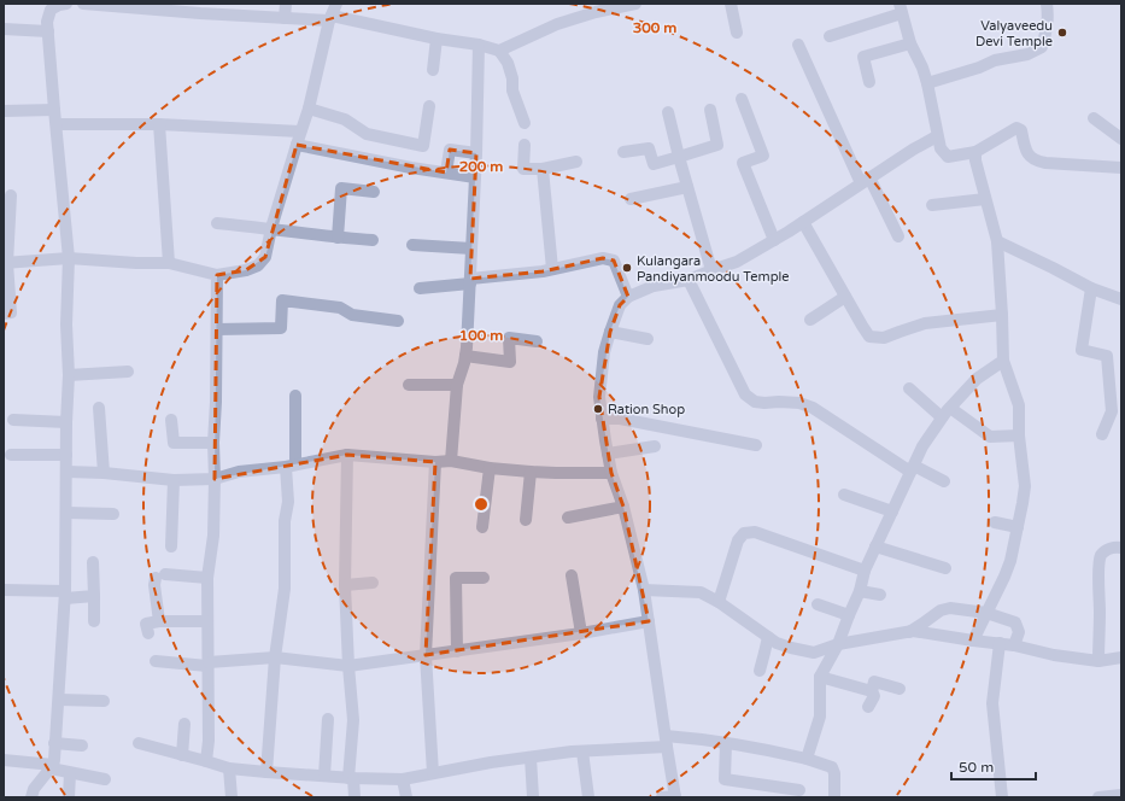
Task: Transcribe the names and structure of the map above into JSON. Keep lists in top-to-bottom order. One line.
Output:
{"places":["Valyaveedu Devi Temple","Kulangara Pandiyanmoodu Temple","Ration Shop"],"scale_bar":"50 m","rings":["300 m","200 m","100 m"]}
